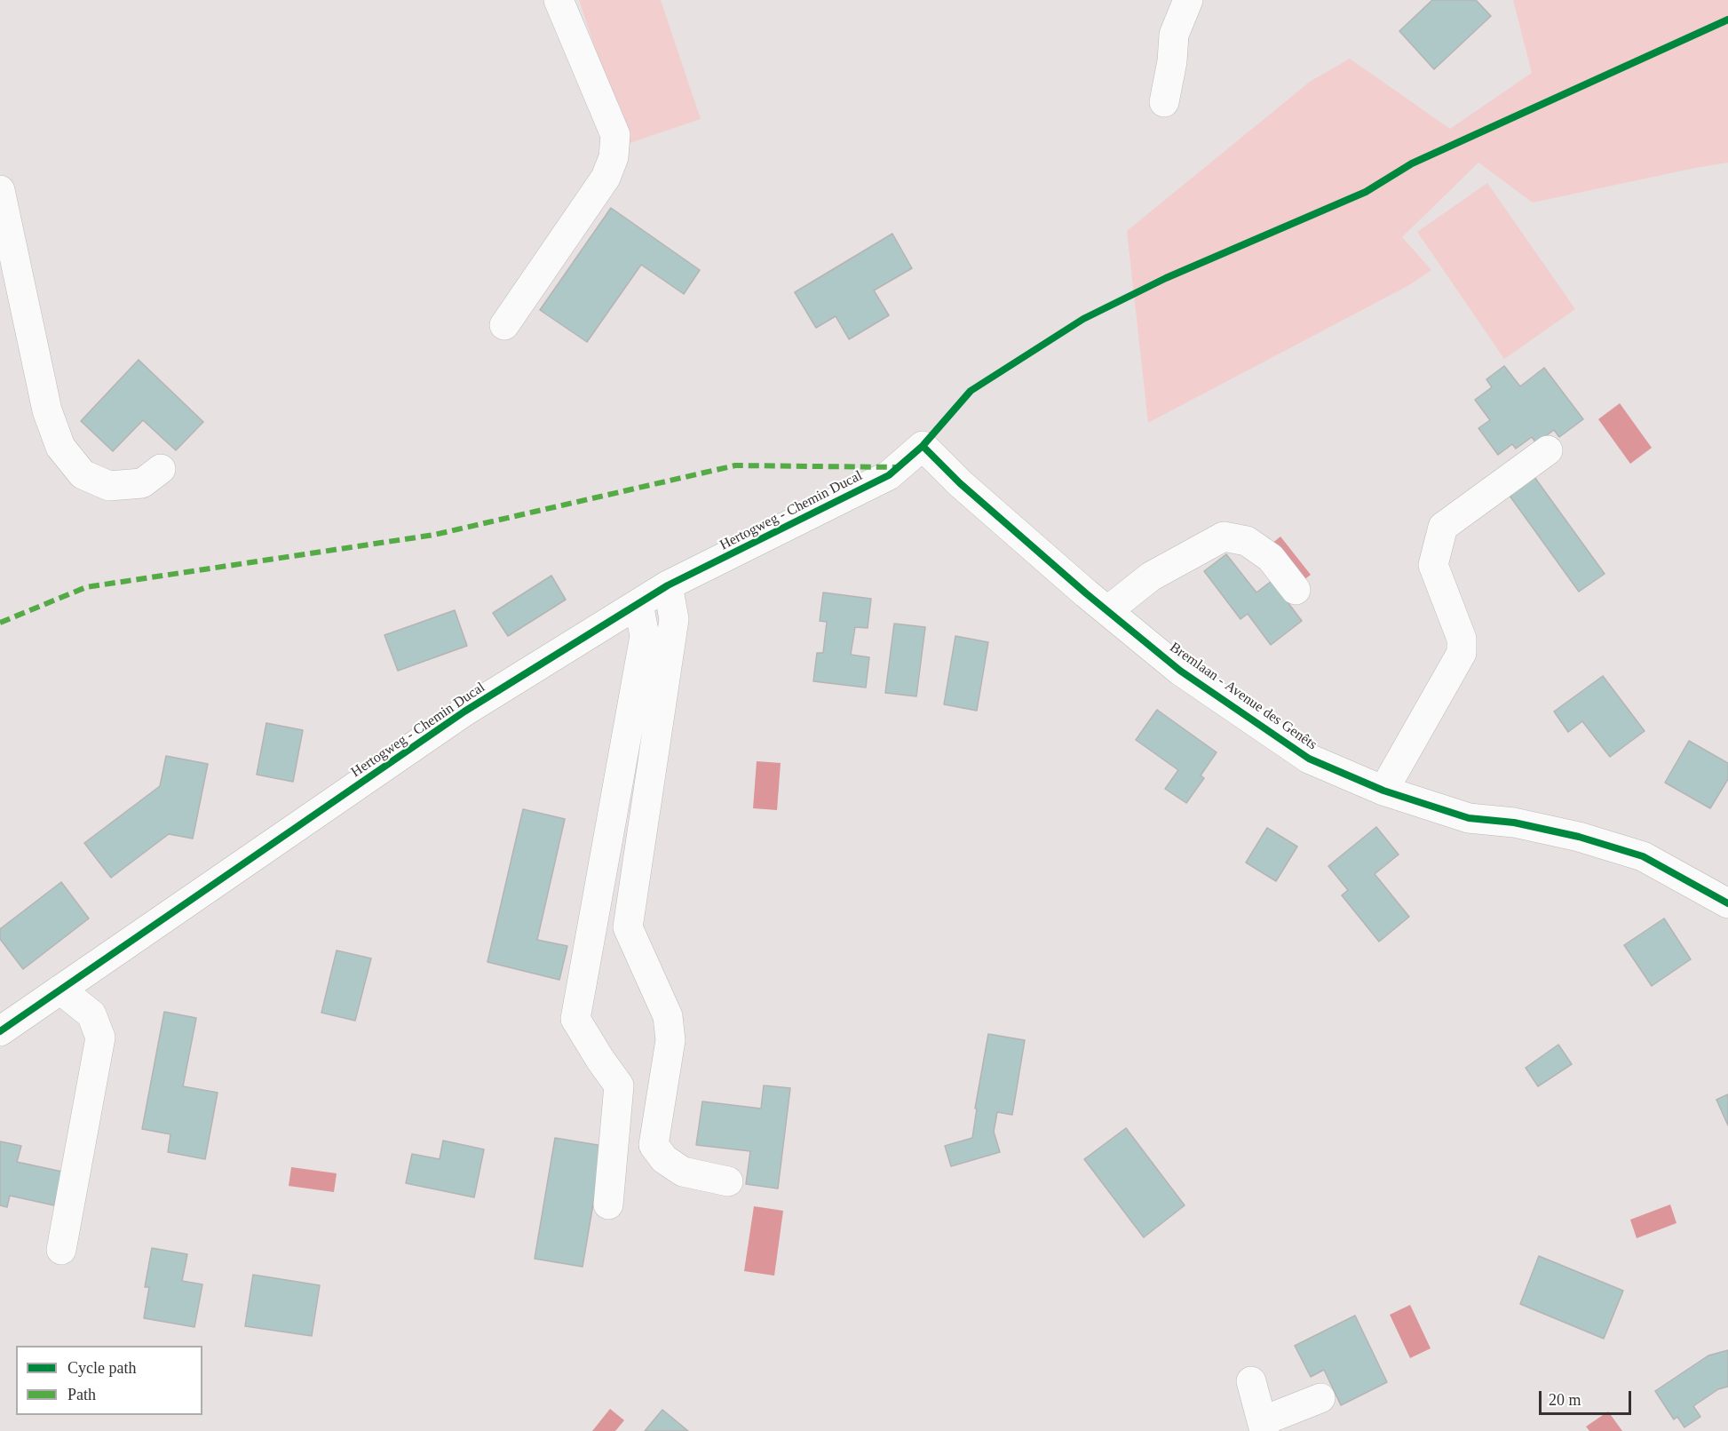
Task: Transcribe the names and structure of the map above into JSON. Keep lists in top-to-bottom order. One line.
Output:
{"streets":{"street":["Hertogweg - Chemin Ducal","Bremlaan - Avenue des Genêts"]},"crossings":[["Hertogweg - Chemin Ducal","Bremlaan - Avenue des Genêts"]],"legend":["Cycle path","Path"],"scale_bar":"20 m"}
